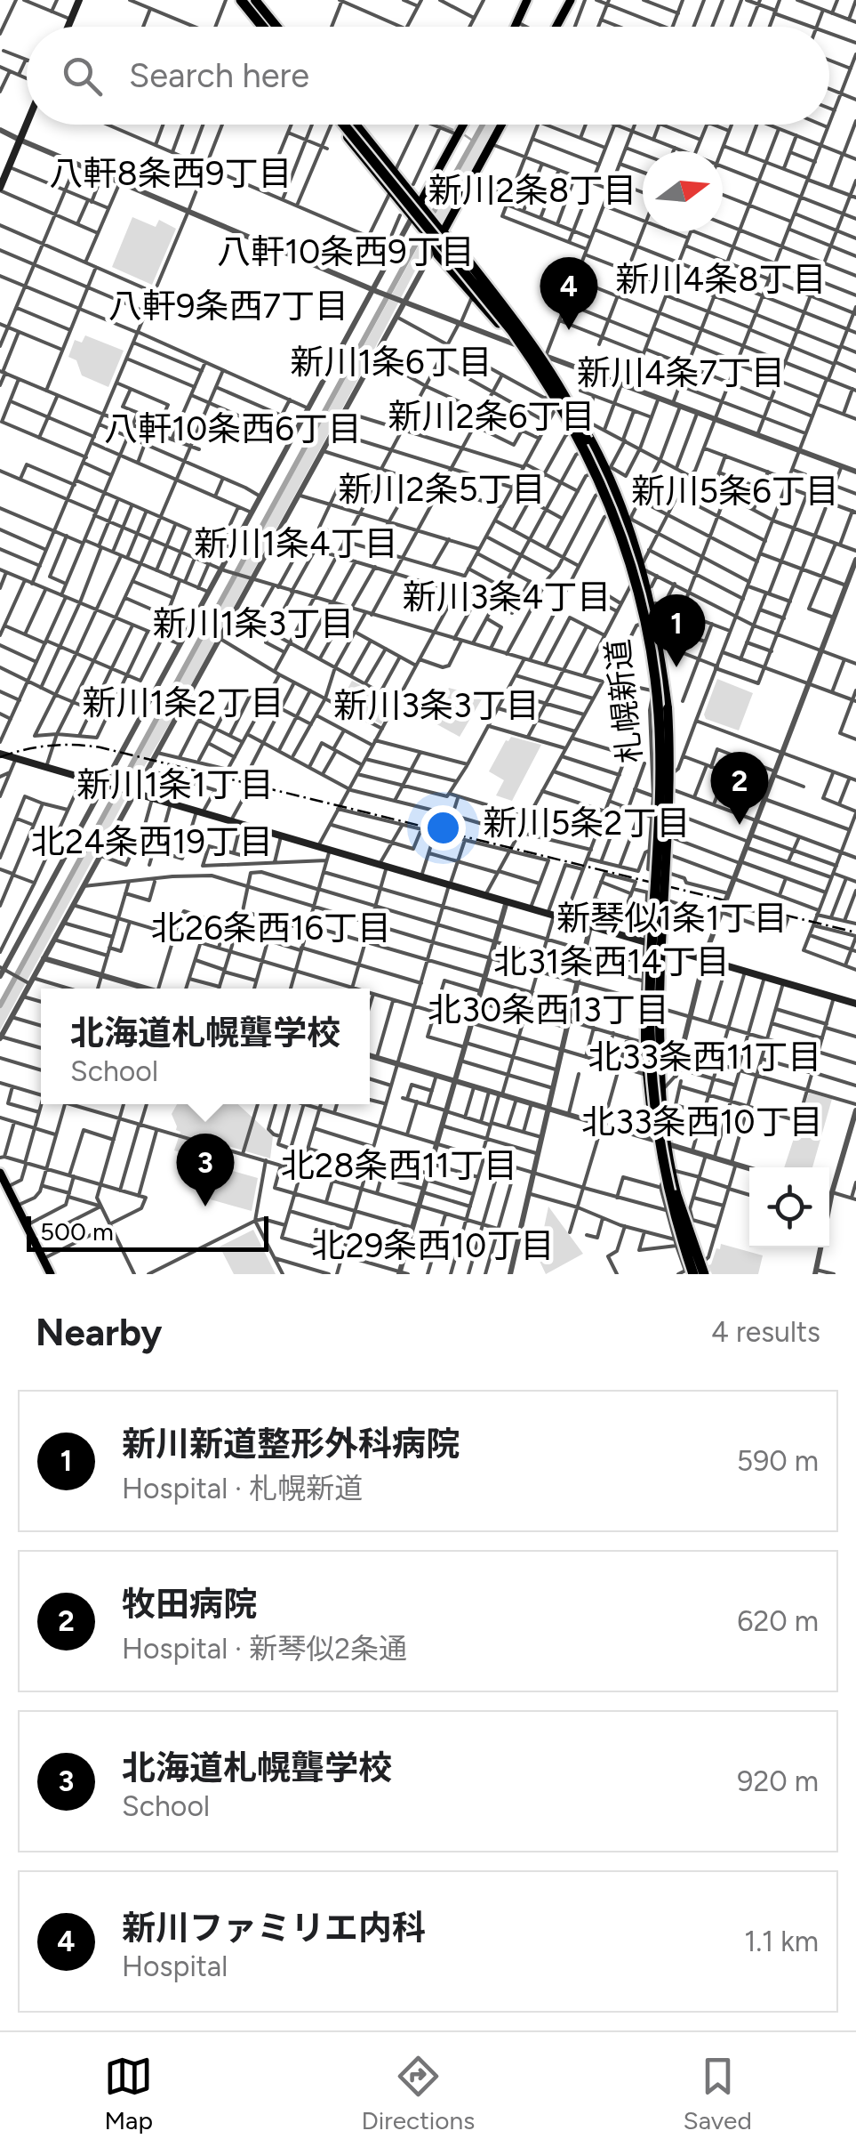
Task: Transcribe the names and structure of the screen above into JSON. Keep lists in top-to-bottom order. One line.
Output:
{"streets":{"highway":["札幌新道"]},"districts":["八軒8条西9丁目","新川2条8丁目","八軒10条西9丁目","新川4条8丁目","八軒9条西7丁目","新川1条6丁目","新川4条7丁目","新川2条6丁目","八軒10条西6丁目","新川2条5丁目","新川5条6丁目","新川1条4丁目","新川3条4丁目","新川1条3丁目","新川1条2丁目","新川3条3丁目","新川1条1丁目","新川5条2丁目","北24条西19丁目","新琴似1条1丁目","北26条西16丁目","北31条西14丁目","北30条西13丁目","北33条西11丁目","北33条西10丁目","北28条西11丁目","北29条西10丁目"],"scale_bar":"500 m","north":"right","page":{"search":"Search here","pins":["4","1","2","3"],"popup":["北海道札幌聾学校","School"],"scale":"500 m","heading":["Nearby","4 results"],"list":[{"mark":"1","name":"新川新道整形外科病院","note":"Hospital · 札幌新道","value":"590 m"},{"mark":"2","name":"牧田病院","note":"Hospital · 新琴似2条通","value":"620 m"},{"mark":"3","name":"北海道札幌聾学校","note":"School","value":"920 m"},{"mark":"4","name":"新川ファミリエ内科","note":"Hospital","value":"1.1 km"}],"nav":["Map","Directions","Saved"]}}
